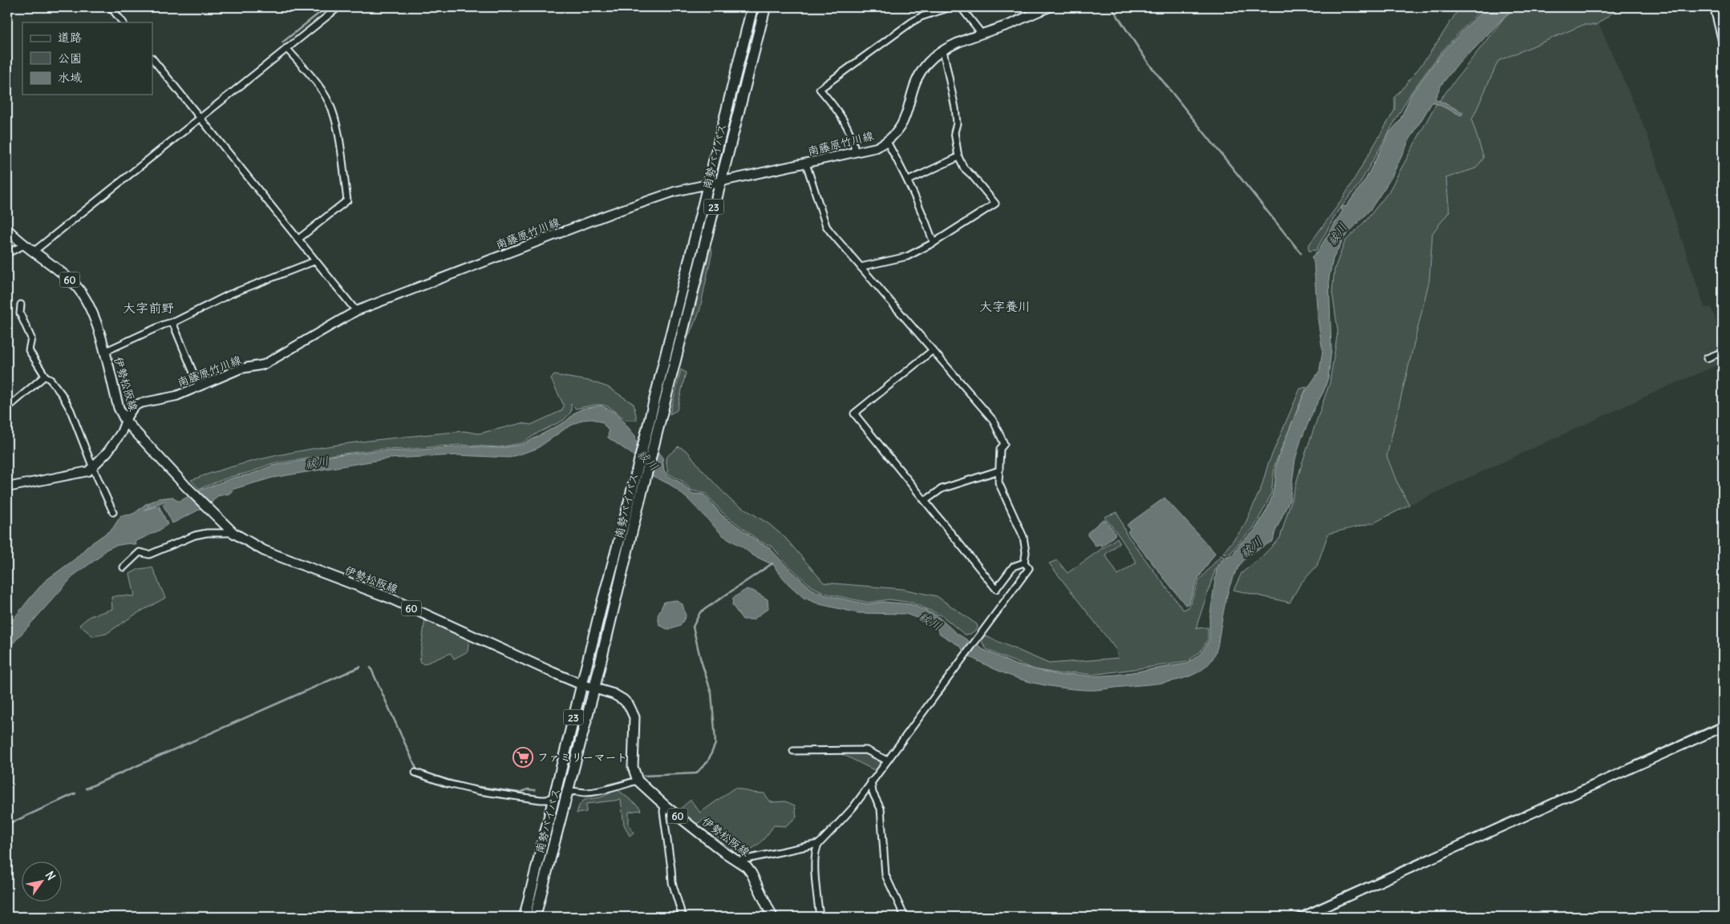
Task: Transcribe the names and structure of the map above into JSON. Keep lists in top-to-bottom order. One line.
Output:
{"streets":{"highway":["南勢バイパス","23"],"main road":["南藤原竹川線","60","伊勢松阪線"]},"crossings":[["南藤原竹川線","南勢バイパス"],["南藤原竹川線","伊勢松阪線"],["南勢バイパス","伊勢松阪線"]],"districts":["大字養川","大字前野"],"water":["祓川"],"places":{"supermarket":["ファミリーマート"]},"legend":["道路","公園","水域"],"north":"top right"}
